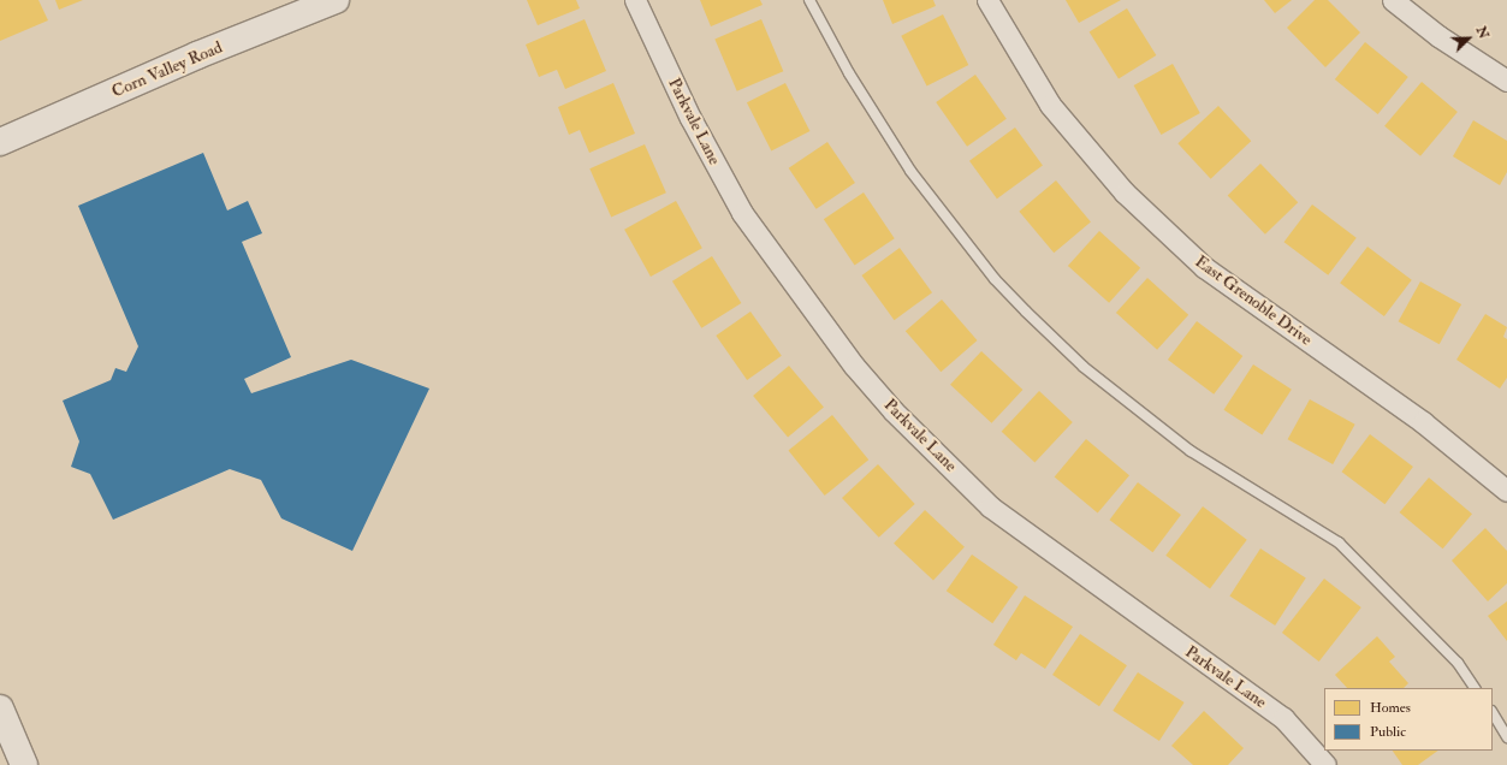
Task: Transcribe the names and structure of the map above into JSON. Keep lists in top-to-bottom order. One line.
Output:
{"streets":{"main road":["Corn Valley Road"],"street":["Parkvale Lane","East Grenoble Drive"]},"legend":["Homes","Public"],"north":"top right"}
